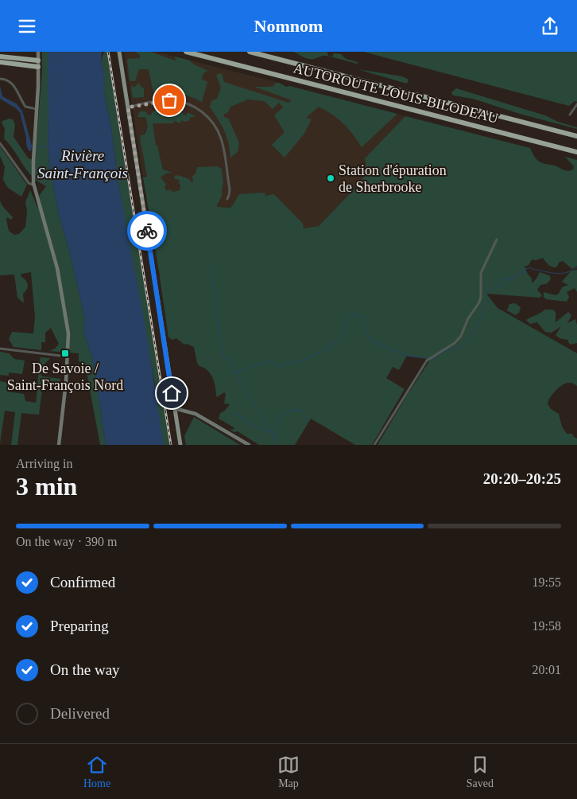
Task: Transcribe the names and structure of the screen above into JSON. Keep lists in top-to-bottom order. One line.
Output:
{"streets":{"highway":["AUTOROUTE LOUIS-BILODEAU"]},"water":["Rivière Saint-François"],"places":{"other":["Station d'épuration de Sherbrooke"],"transit":["De Savoie / Saint-François Nord"]},"page":{"header":"Nomnom","heading":["3 min","Arriving in","20:20–20:25"],"bar":"On the way · 390 m","list":[["Confirmed","19:55"],["Preparing","19:58"],["On the way","20:01"],"Delivered"],"tabs":["Home","Map","Saved"]}}
